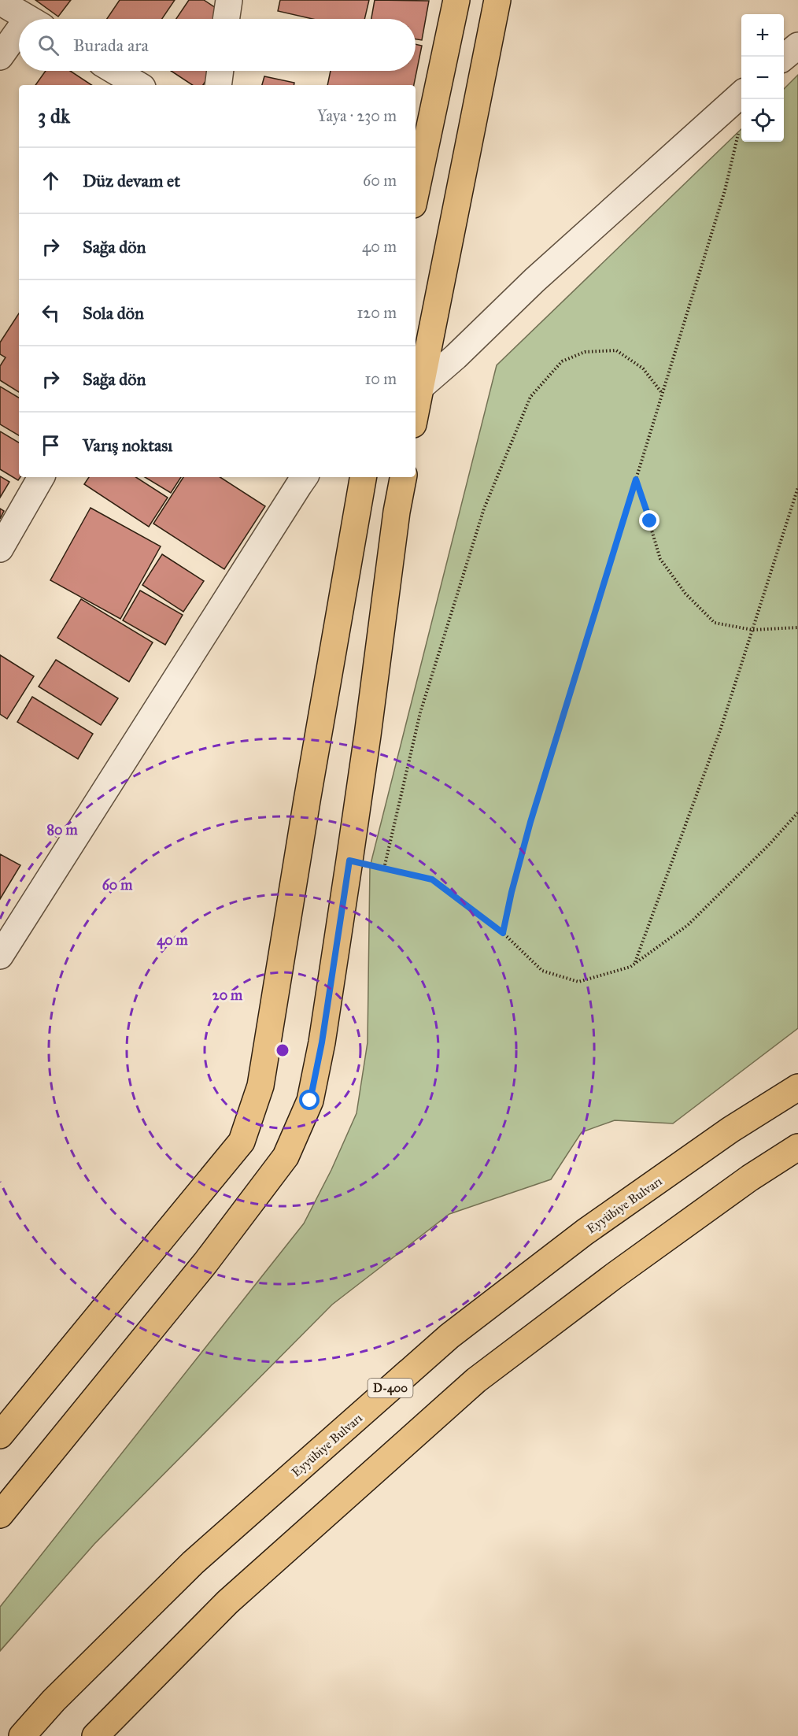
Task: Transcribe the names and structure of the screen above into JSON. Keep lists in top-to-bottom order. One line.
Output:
{"streets":{"main road":["Eyyübiye Bulvarı","D-400"]},"page":{"map_buttons":["+","−"],"search":"Burada ara","heading":["3 dk","Yaya · 230 m"],"list":[["Düz devam et","60 m"],["Sağa dön","40 m"],["Sola dön","120 m"],["Sağa dön","10 m"],"Varış noktası"]},"rings":["80 m","60 m","40 m","20 m"]}
